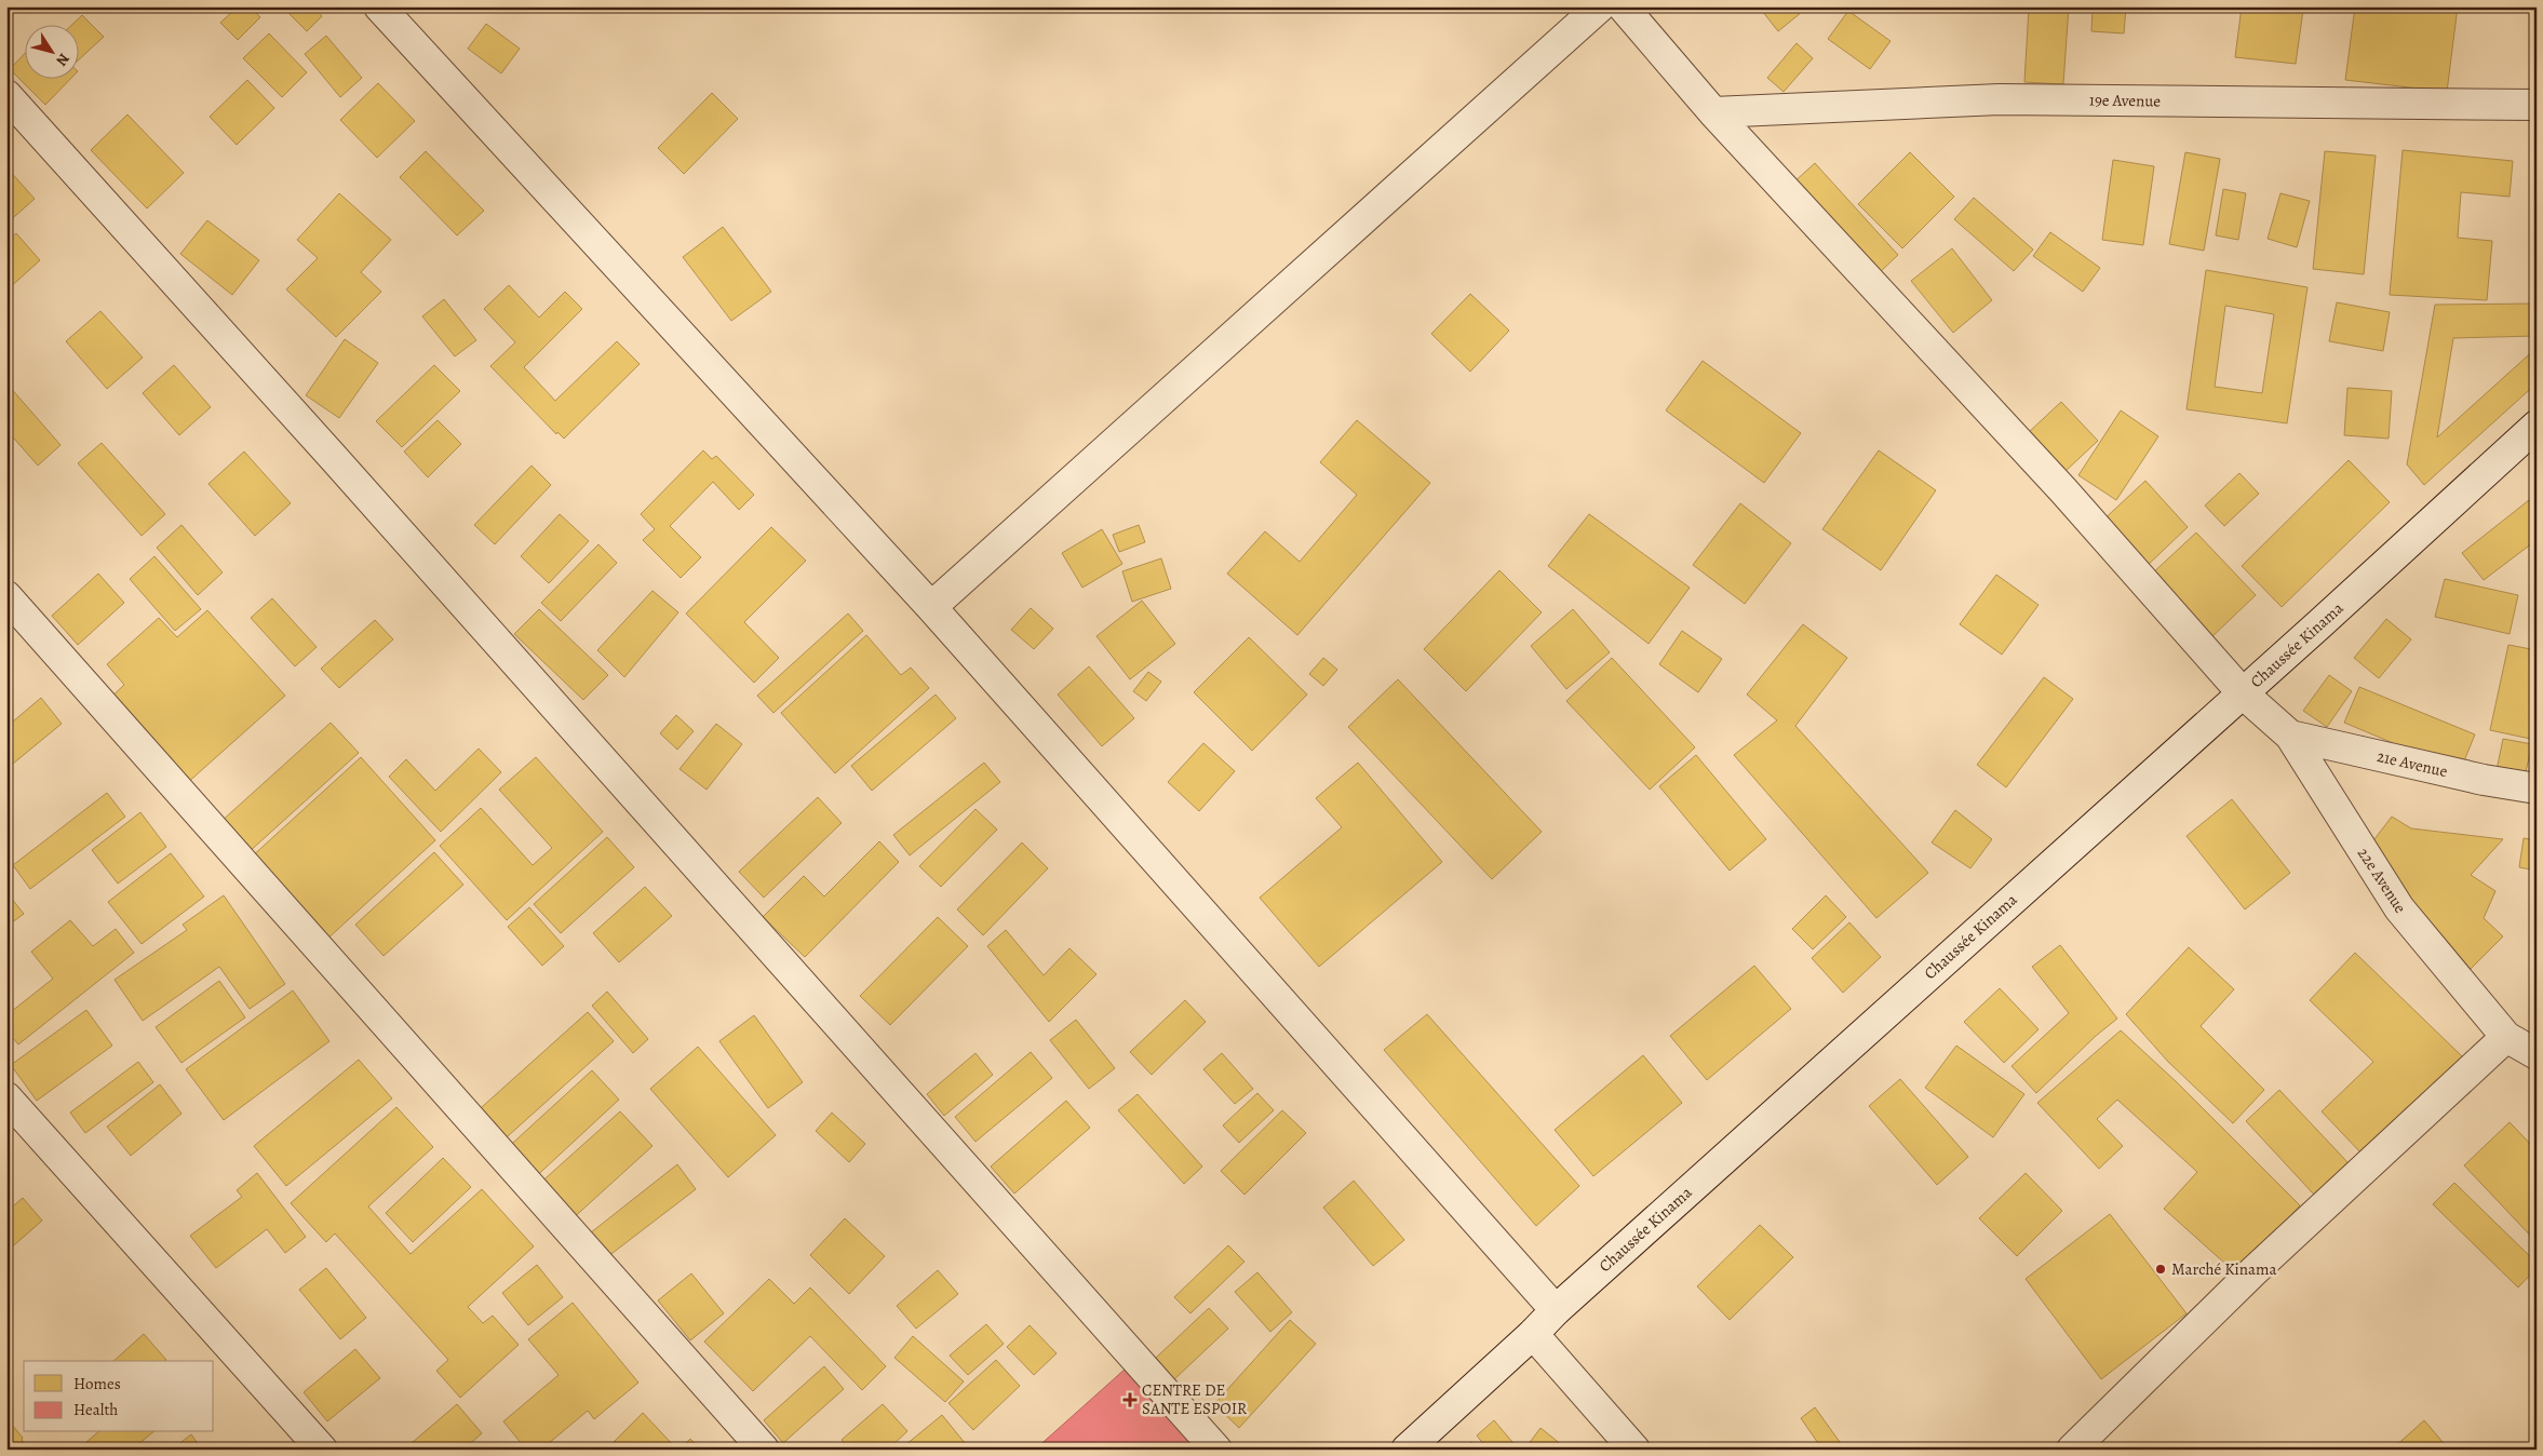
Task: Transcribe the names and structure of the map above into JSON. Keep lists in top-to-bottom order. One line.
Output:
{"streets":{"street":["19e Avenue","Chaussée Kinama","21e Avenue","22e Avenue"]},"crossings":[["19e Avenue","22e Avenue"],["Chaussée Kinama","22e Avenue"],["21e Avenue","22e Avenue"]],"places":{"other":["Marché Kinama"],"health":["CENTRE DE SANTE ESPOIR"]},"legend":["Homes","Health"],"north":"bottom right"}
